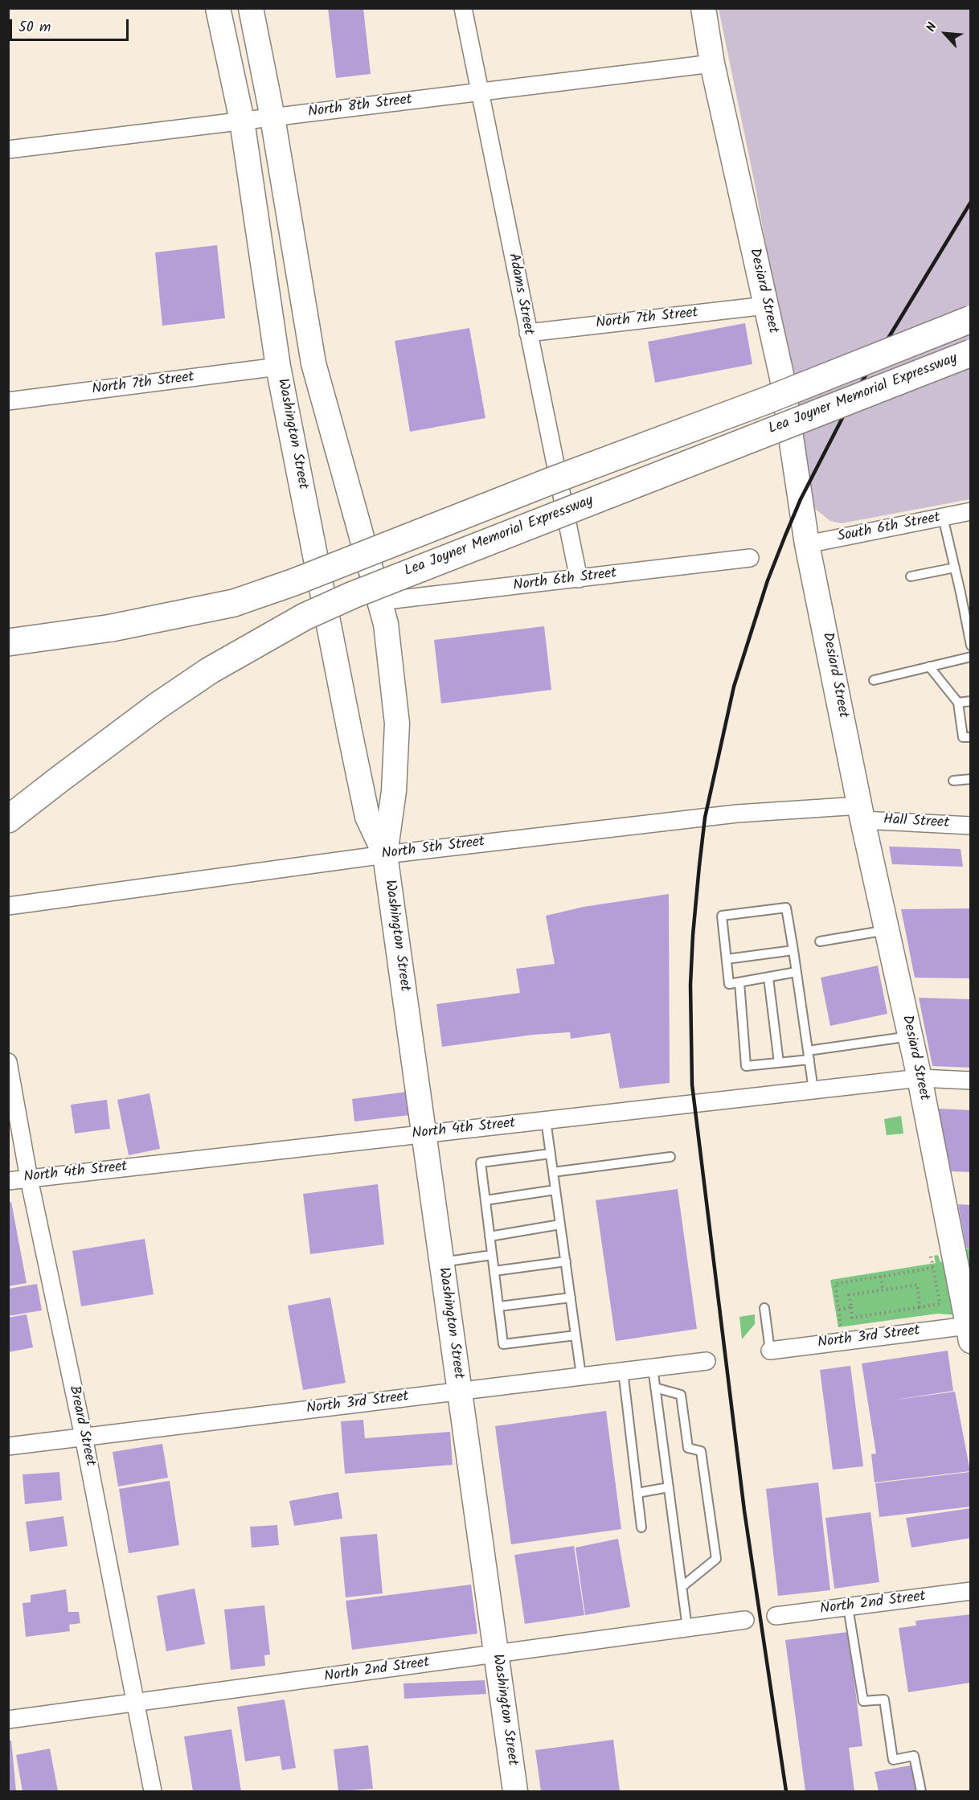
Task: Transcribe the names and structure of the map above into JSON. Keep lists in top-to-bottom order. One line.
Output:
{"streets":{"main road":["Lea Joyner Memorial Expressway"],"street":["North 8th Street","Desiard Street","Adams Street","North 7th Street","Washington Street","South 6th Street","North 6th Street","Hall Street","North 5th Street","North 4th Street","North 3rd Street","Breard Street","North 2nd Street"]},"crossings":[["North 8th Street","Desiard Street"],["North 8th Street","Adams Street"],["North 8th Street","Washington Street"],["Desiard Street","North 7th Street"],["Desiard Street","South 6th Street"],["Desiard Street","Hall Street"],["Desiard Street","North 5th Street"],["Desiard Street","North 4th Street"],["Desiard Street","North 3rd Street"],["Adams Street","North 7th Street"],["Adams Street","North 6th Street"],["North 7th Street","Washington Street"],["Washington Street","North 6th Street"],["Washington Street","North 5th Street"],["Washington Street","North 4th Street"],["Washington Street","North 3rd Street"],["Washington Street","North 2nd Street"],["Hall Street","North 5th Street"],["North 4th Street","Breard Street"],["North 3rd Street","Breard Street"],["Breard Street","North 2nd Street"]],"scale_bar":"50 m","north":"top left"}
